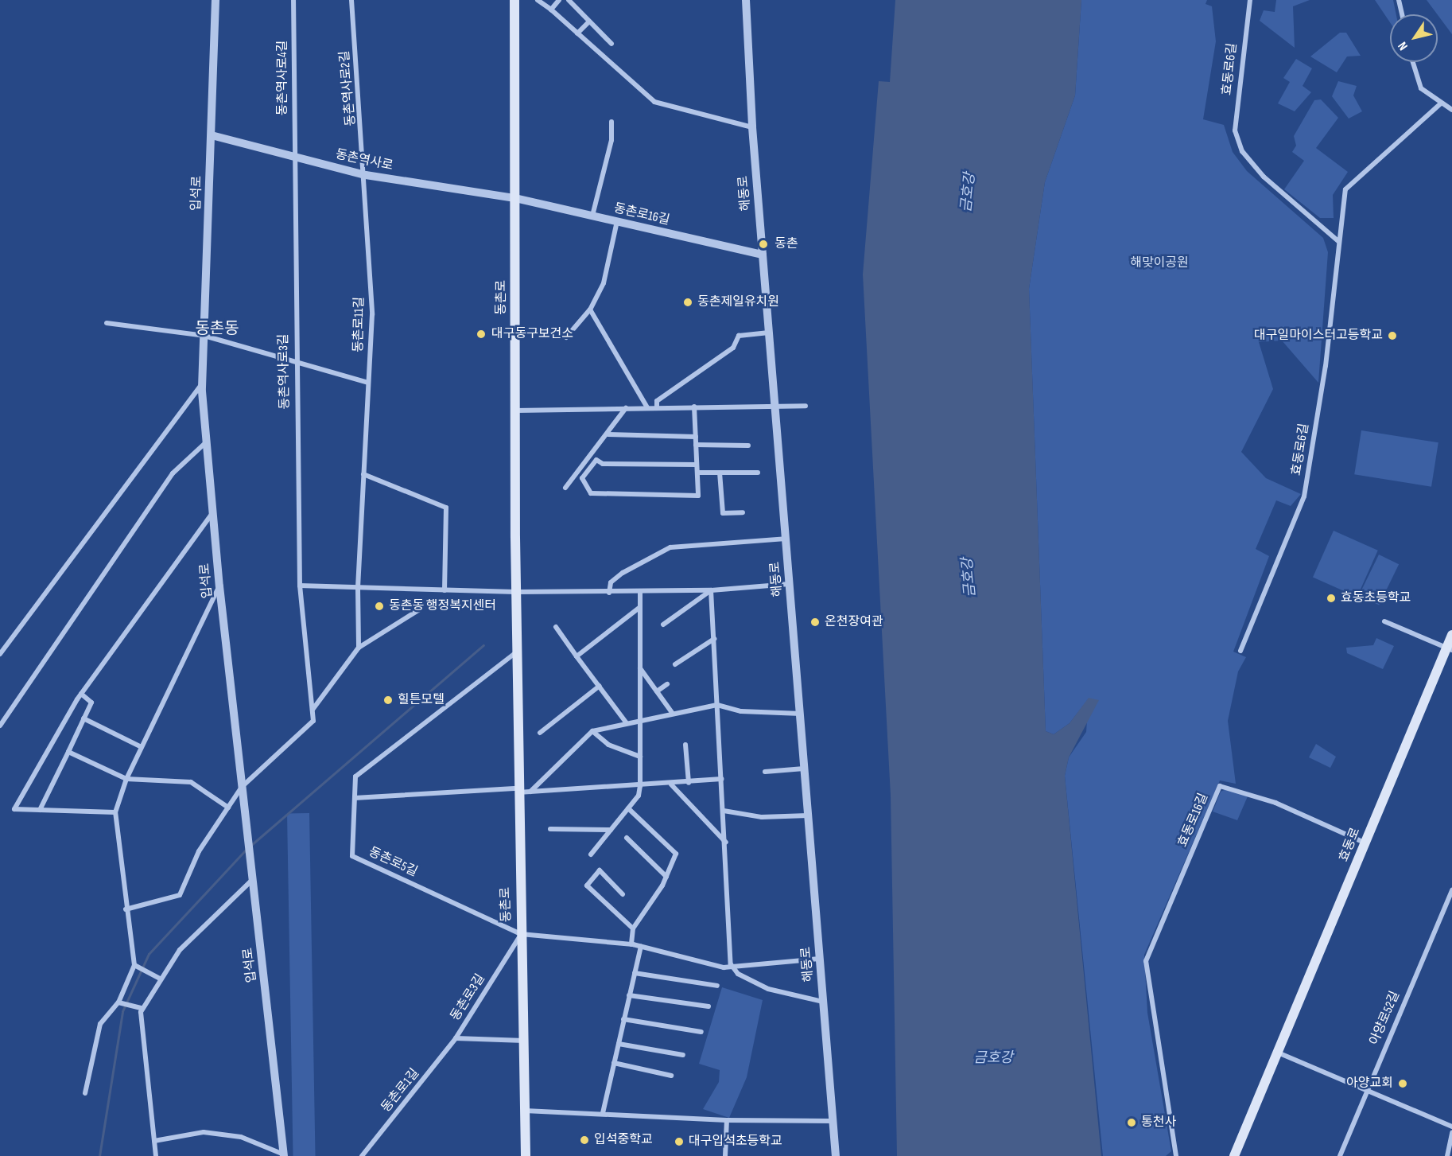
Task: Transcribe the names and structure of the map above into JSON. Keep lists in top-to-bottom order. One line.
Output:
{"streets":{"main road":["동촌로","효동로"],"street":["효동로6길","동촌역사로4길","동촌역사로2길","동촌역사로","입석로","해동로","동촌로16길","동촌로11길","동촌역사로3길","효동로16길","동촌로5길","동촌로3길","아양로52길","동촌로1길"]},"crossings":[["동촌역사로4길","동촌역사로"],["동촌역사로4길","동촌역사로3길"],["동촌역사로2길","동촌역사로"],["동촌역사로2길","동촌로11길"],["동촌역사로","입석로"],["동촌역사로","동촌로16길"],["동촌역사로","동촌로"],["동촌역사로","동촌로11길"],["동촌역사로","동촌역사로3길"],["입석로","동촌역사로3길"],["해동로","동촌로16길"],["동촌로16길","동촌로"],["동촌로","동촌로5길"],["동촌로","동촌로3길"],["효동로16길","효동로"],["동촌로5길","동촌로3길"],["동촌로3길","동촌로1길"]],"districts":["동촌동"],"water":["금호강"],"parks":["해맞이공원"],"places":["동촌","동촌제일유치원","대구동구보건소","대구일마이스터고등학교","효동초등학교","동촌동 행정복지센터","온천장여관","힐튼모텔","아양교회","통천사","입석중학교","대구입석초등학교"],"north":"bottom left"}
